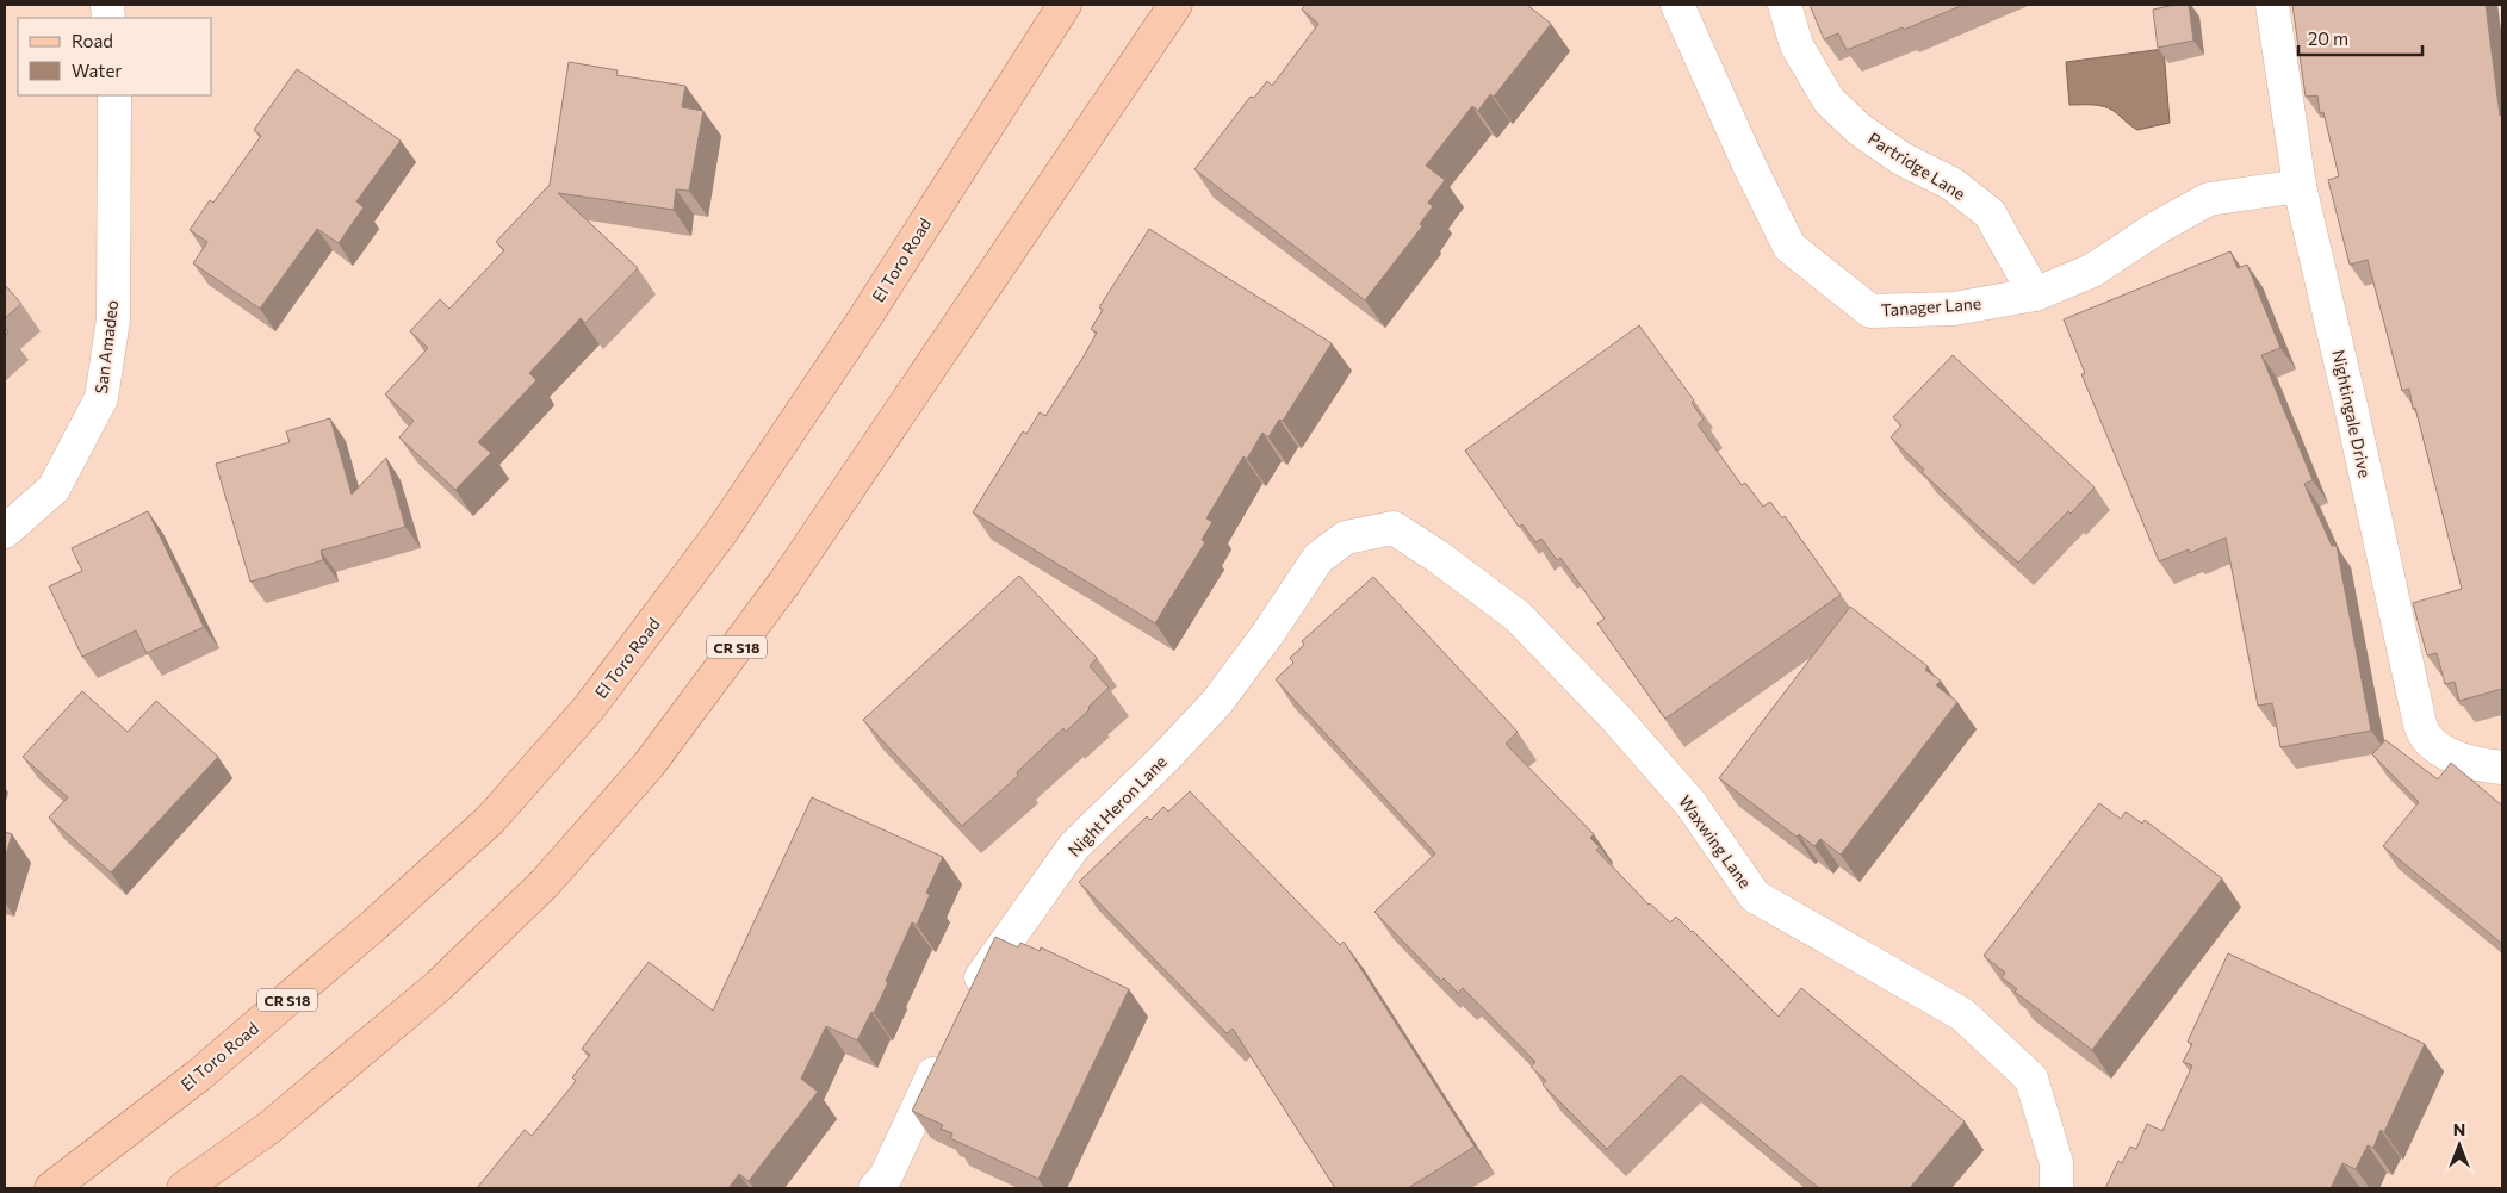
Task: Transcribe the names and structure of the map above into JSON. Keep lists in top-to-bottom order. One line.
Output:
{"streets":{"main road":["El Toro Road","CR S18"],"street":["Partridge Lane","Tanager Lane","San Amadeo","Nightingale Drive","Night Heron Lane","Waxwing Lane"]},"crossings":[["Partridge Lane","Tanager Lane"],["Tanager Lane","Nightingale Drive"],["Night Heron Lane","Waxwing Lane"]],"legend":["Road","Water"],"scale_bar":"20 m","north":"top"}
